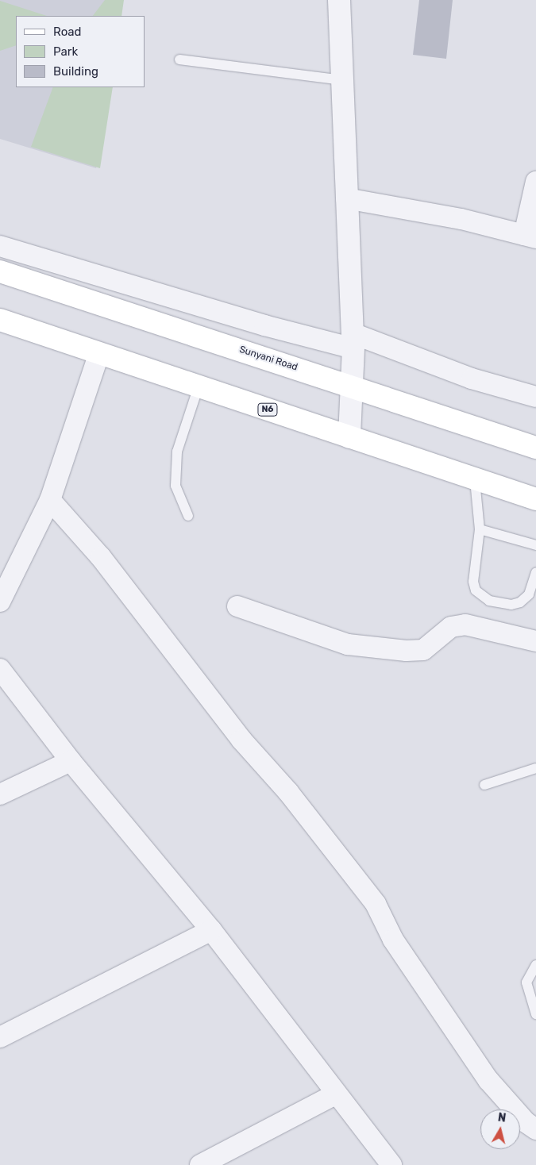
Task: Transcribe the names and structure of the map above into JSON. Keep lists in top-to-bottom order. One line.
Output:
{"streets":{"main road":["Sunyani Road","N6"]},"legend":["Road","Park","Building"],"north":"top"}
